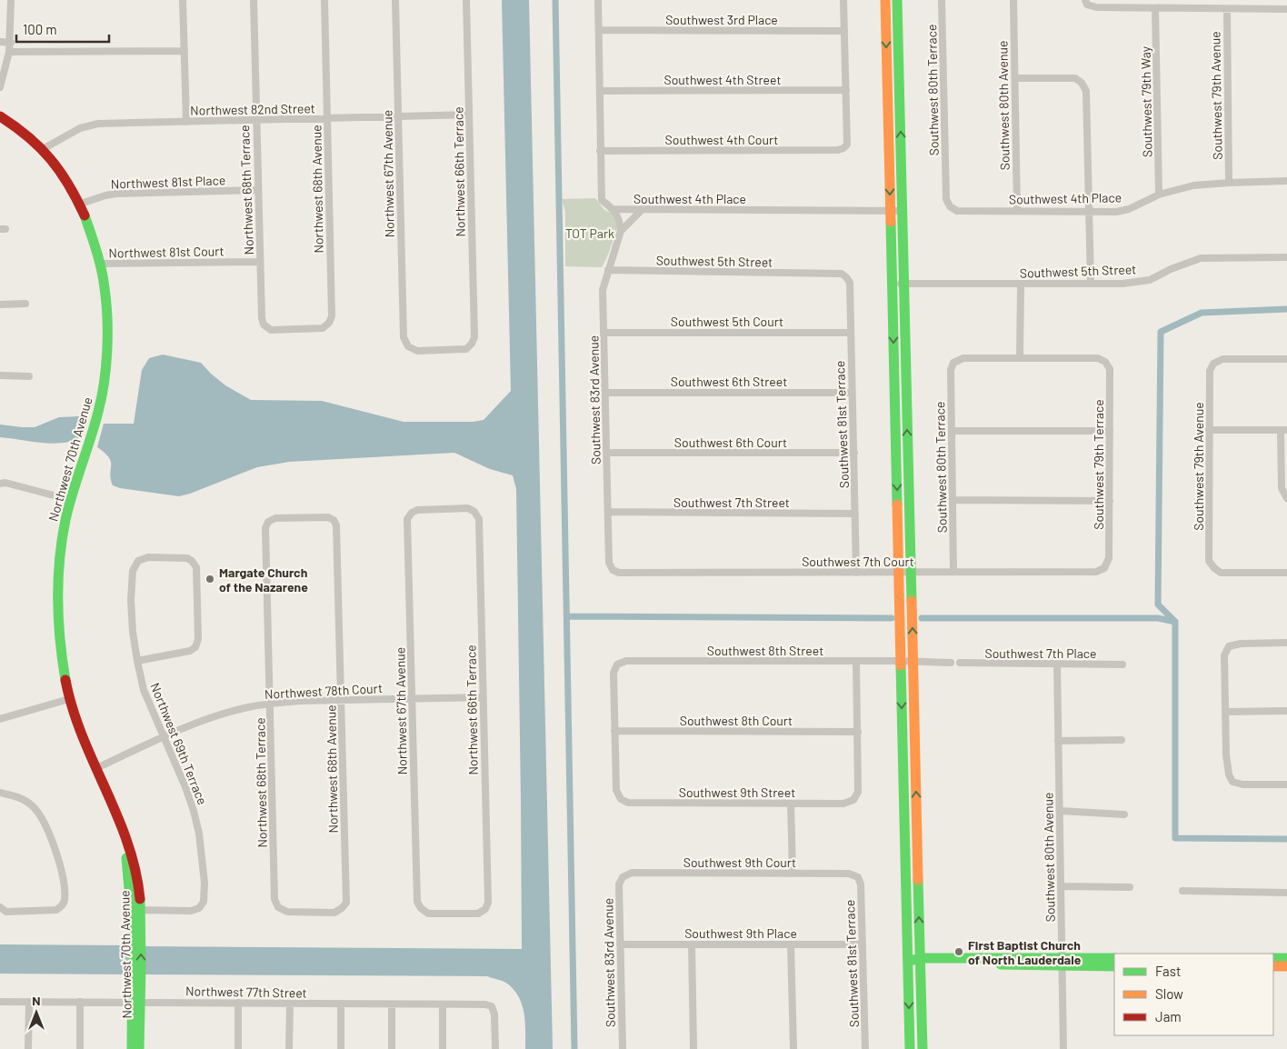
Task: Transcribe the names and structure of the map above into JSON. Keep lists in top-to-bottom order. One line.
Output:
{"streets":{"street":["Southwest 3rd Place","Southwest 4th Street","Southwest 80th Terrace","Southwest 79th Avenue","Southwest 79th Way","Southwest 80th Avenue","Northwest 82nd Street","Southwest 4th Court","Northwest 66th Terrace","Northwest 67th Avenue","Northwest 81st Place","Northwest 68th Avenue","Northwest 68th Terrace","Southwest 4th Place","Northwest 81st Court","Southwest 5th Street","Southwest 5th Court","Southwest 6th Street","Southwest 83rd Avenue","Southwest 81st Terrace","Southwest 6th Court","Northwest 70th Avenue","Southwest 79th Terrace","Southwest 7th Street","Southwest 7th Court","Southwest 8th Street","Southwest 7th Place","Northwest 78th Court","Southwest 8th Court","Northwest 69th Terrace","Southwest 9th Street","Southwest 9th Court","Southwest 9th Place","Northwest 77th Street"]},"crossings":[["Southwest 4th Street","Southwest 4th Court"],["Southwest 80th Terrace","Southwest 4th Place"],["Southwest 80th Terrace","Southwest 79th Terrace"],["Southwest 80th Terrace","Southwest 7th Court"],["Southwest 79th Avenue","Southwest 4th Place"],["Southwest 79th Way","Southwest 4th Place"],["Southwest 80th Avenue","Southwest 4th Place"],["Southwest 80th Avenue","Southwest 7th Place"],["Northwest 82nd Street","Northwest 66th Terrace"],["Northwest 82nd Street","Northwest 67th Avenue"],["Northwest 82nd Street","Northwest 68th Avenue"],["Northwest 82nd Street","Northwest 68th Terrace"],["Northwest 82nd Street","Northwest 70th Avenue"],["Northwest 66th Terrace","Northwest 67th Avenue"],["Northwest 66th Terrace","Northwest 78th Court"],["Northwest 67th Avenue","Northwest 78th Court"],["Northwest 81st Place","Northwest 68th Terrace"],["Northwest 81st Place","Northwest 70th Avenue"],["Northwest 68th Avenue","Northwest 68th Terrace"],["Northwest 68th Avenue","Northwest 78th Court"],["Northwest 68th Terrace","Northwest 81st Court"],["Northwest 68th Terrace","Northwest 78th Court"],["Southwest 4th Place","Southwest 83rd Avenue"],["Northwest 81st Court","Northwest 70th Avenue"],["Southwest 5th Street","Southwest 83rd Avenue"],["Southwest 5th Street","Southwest 81st Terrace"],["Southwest 5th Court","Southwest 83rd Avenue"],["Southwest 5th Court","Southwest 81st Terrace"],["Southwest 6th Street","Southwest 83rd Avenue"],["Southwest 6th Street","Southwest 81st Terrace"],["Southwest 83rd Avenue","Southwest 6th Court"],["Southwest 83rd Avenue","Southwest 7th Street"],["Southwest 83rd Avenue","Southwest 7th Court"],["Southwest 83rd Avenue","Southwest 9th Court"],["Southwest 83rd Avenue","Southwest 9th Place"],["Southwest 81st Terrace","Southwest 6th Court"],["Southwest 81st Terrace","Southwest 7th Street"],["Southwest 81st Terrace","Southwest 7th Court"],["Southwest 81st Terrace","Southwest 9th Court"],["Southwest 81st Terrace","Southwest 9th Place"],["Northwest 70th Avenue","Northwest 78th Court"],["Northwest 70th Avenue","Northwest 69th Terrace"],["Northwest 70th Avenue","Northwest 77th Street"],["Southwest 79th Terrace","Southwest 7th Court"],["Southwest 8th Street","Southwest 8th Court"],["Southwest 8th Street","Southwest 9th Street"],["Northwest 78th Court","Northwest 69th Terrace"],["Southwest 8th Court","Southwest 9th Street"]],"parks":["TOT Park"],"places":["Margate Church of the Nazarene","First Baptist Church of North Lauderdale"],"legend":["Fast","Slow","Jam"],"scale_bar":"100 m","north":"top"}
